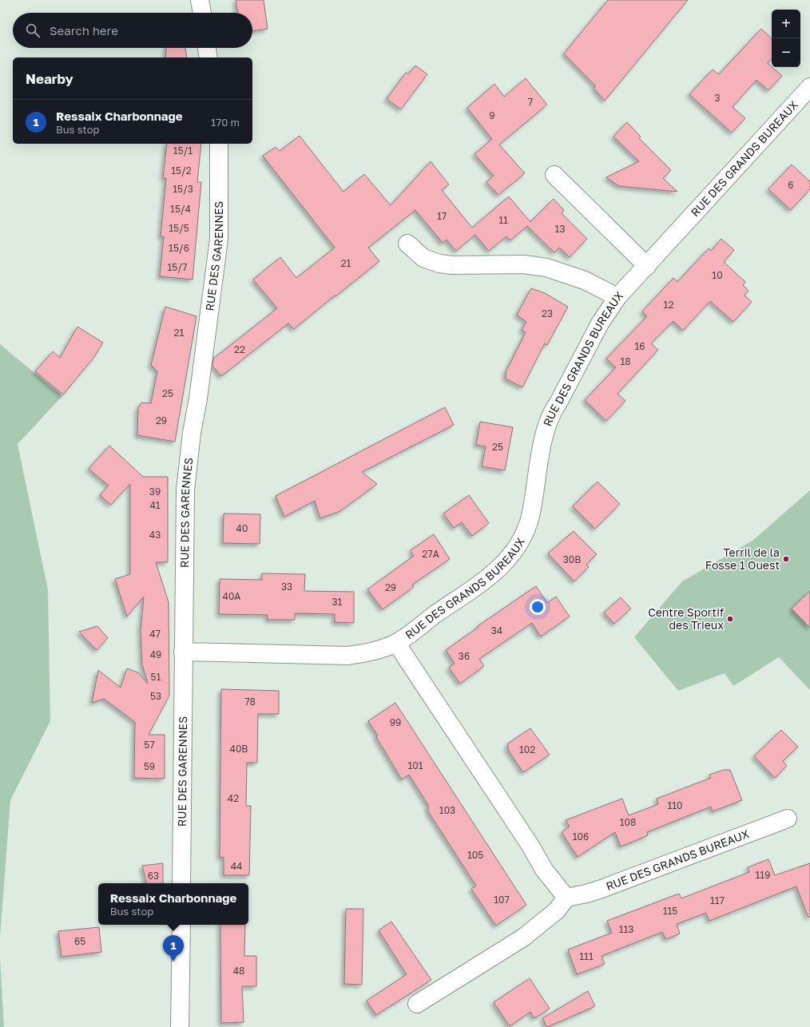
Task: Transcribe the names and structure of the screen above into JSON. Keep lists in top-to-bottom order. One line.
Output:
{"streets":{"street":["RUE DES GRANDS BUREAUX","RUE DES GARENNES"]},"crossings":[["RUE DES GRANDS BUREAUX","RUE DES GARENNES"]],"places":["Terril de la Fosse 1 Ouest","Centre Sportif des Trieux"],"house_numbers":["3","7","9","15/1","15/2","6","15/3","15/4","17","11","15/5","13","15/6","21","15/7","10","12","23","21","16","22","18","25","29","25","39","41","40","43","27A","30B","33","29","40A","31","34","47","49","36","51","53","78","99","57","40B","102","101","59","42","110","103","108","106","105","44","119","63","107","117","115","113","65","111","48"],"page":{"map_buttons":["+","−"],"search":"Search here","heading":"Nearby","list":[{"mark":"1","name":"Ressaix Charbonnage","note":"Bus stop","value":"170 m"}],"popup":["Ressaix Charbonnage","Bus stop"],"pins":"1"}}
